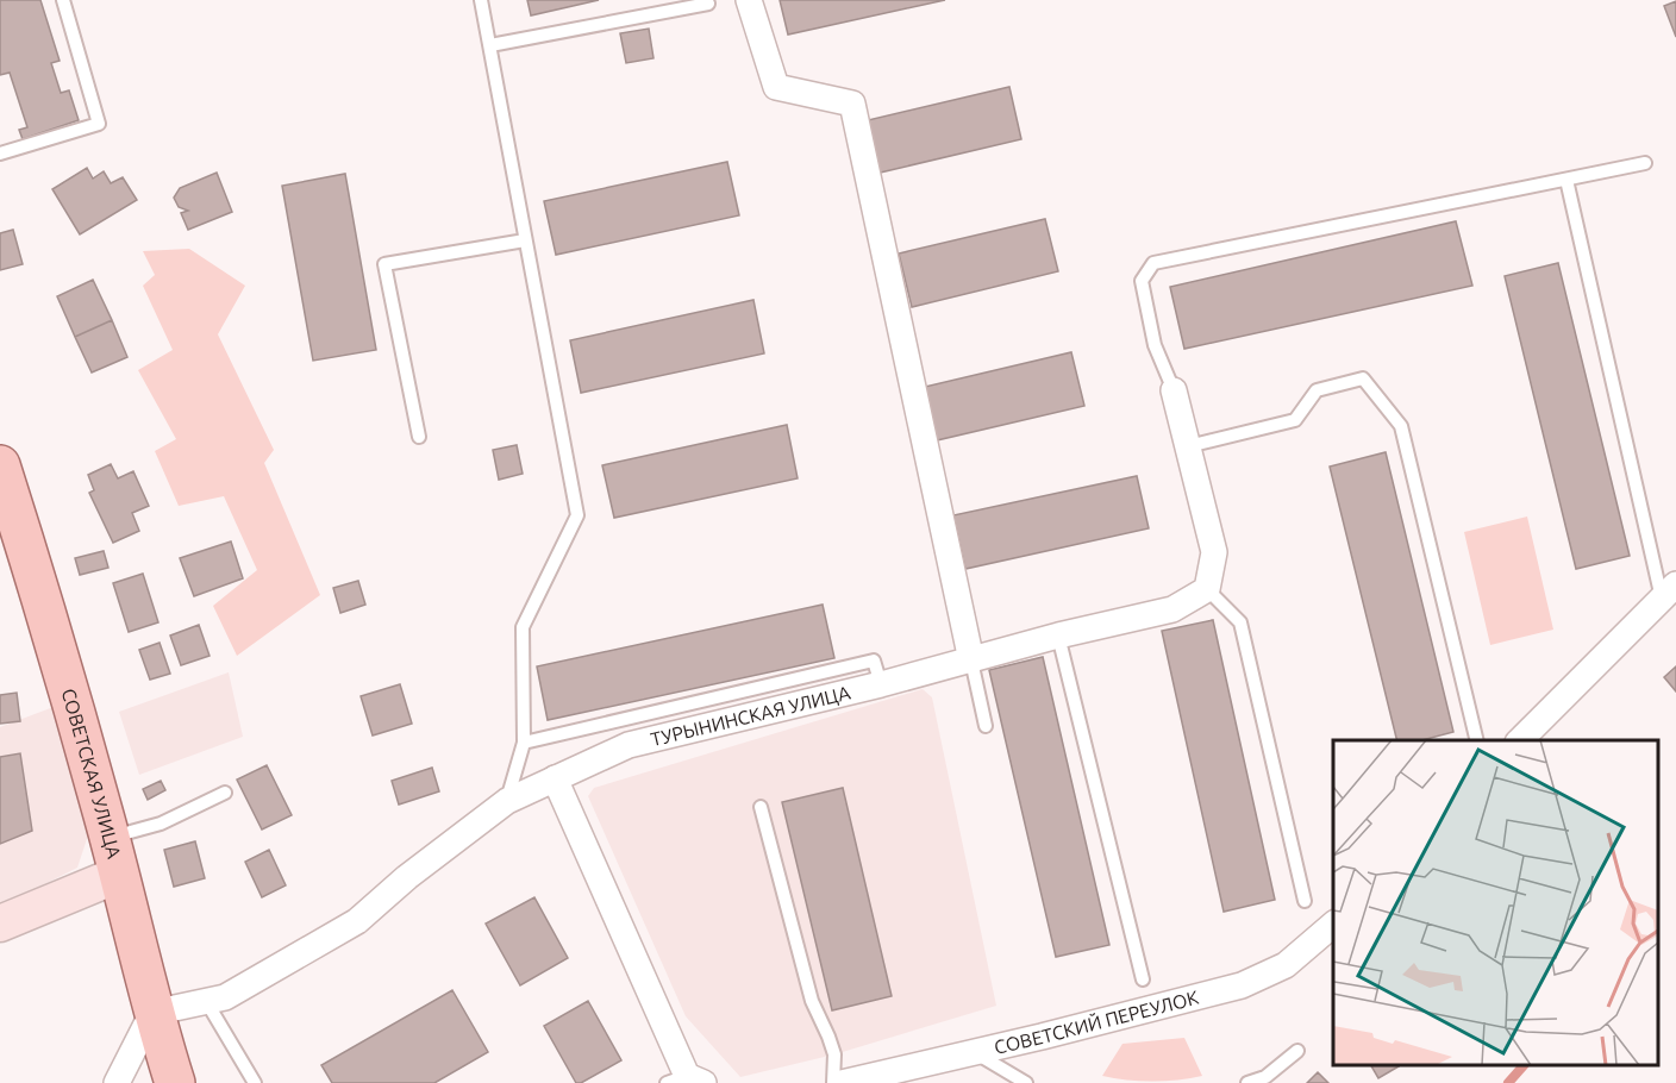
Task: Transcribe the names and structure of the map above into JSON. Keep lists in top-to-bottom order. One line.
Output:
{"streets":{"main road":["СОВЕТСКАЯ УЛИЦА"],"street":["ТУРЫНИНСКАЯ УЛИЦА","СОВЕТСКИЙ ПЕРЕУЛОК"]},"crossings":[["ТУРЫНИНСКАЯ УЛИЦА","СОВЕТСКАЯ УЛИЦА"]]}
